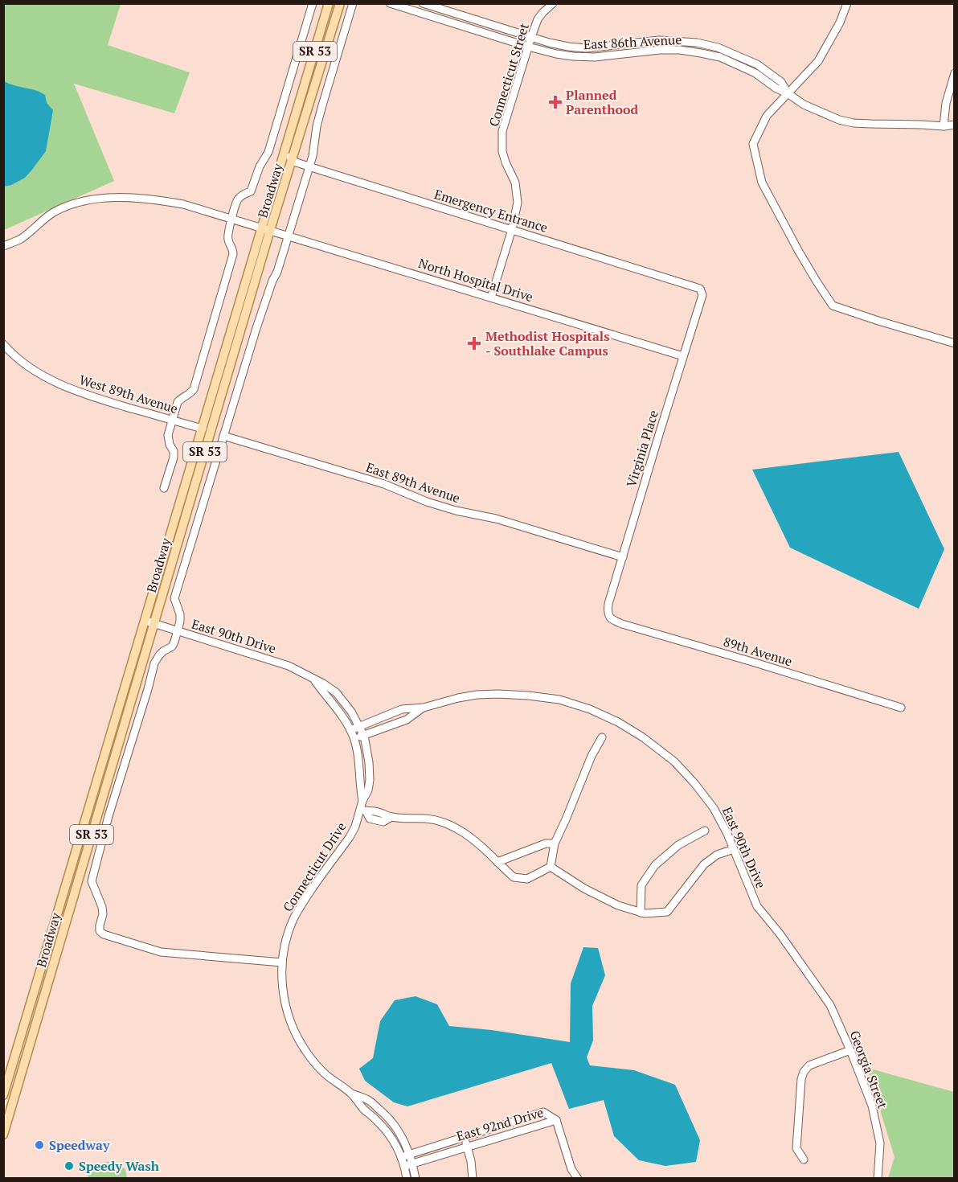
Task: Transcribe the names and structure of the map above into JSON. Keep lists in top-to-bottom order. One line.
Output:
{"streets":{"main road":["SR 53","Broadway"],"street":["East 86th Avenue","Connecticut Street","Emergency Entrance","North Hospital Drive","West 89th Avenue","Virginia Place","East 89th Avenue","East 90th Drive","89th Avenue","Connecticut Drive","Georgia Street","East 92nd Drive"]},"crossings":[["East 86th Avenue","Connecticut Street"],["Connecticut Street","Emergency Entrance"],["Connecticut Street","North Hospital Drive"],["Broadway","Emergency Entrance"],["Broadway","North Hospital Drive"],["Broadway","West 89th Avenue"],["Broadway","East 90th Drive"],["Emergency Entrance","Virginia Place"],["North Hospital Drive","Virginia Place"],["Virginia Place","East 89th Avenue"],["Virginia Place","89th Avenue"],["East 90th Drive","Connecticut Drive"],["East 90th Drive","Georgia Street"],["Connecticut Drive","East 92nd Drive"]],"places":{"health":["Planned Parenthood","Methodist Hospitals - Southlake Campus"],"other":["Speedway","Speedy Wash"]}}
